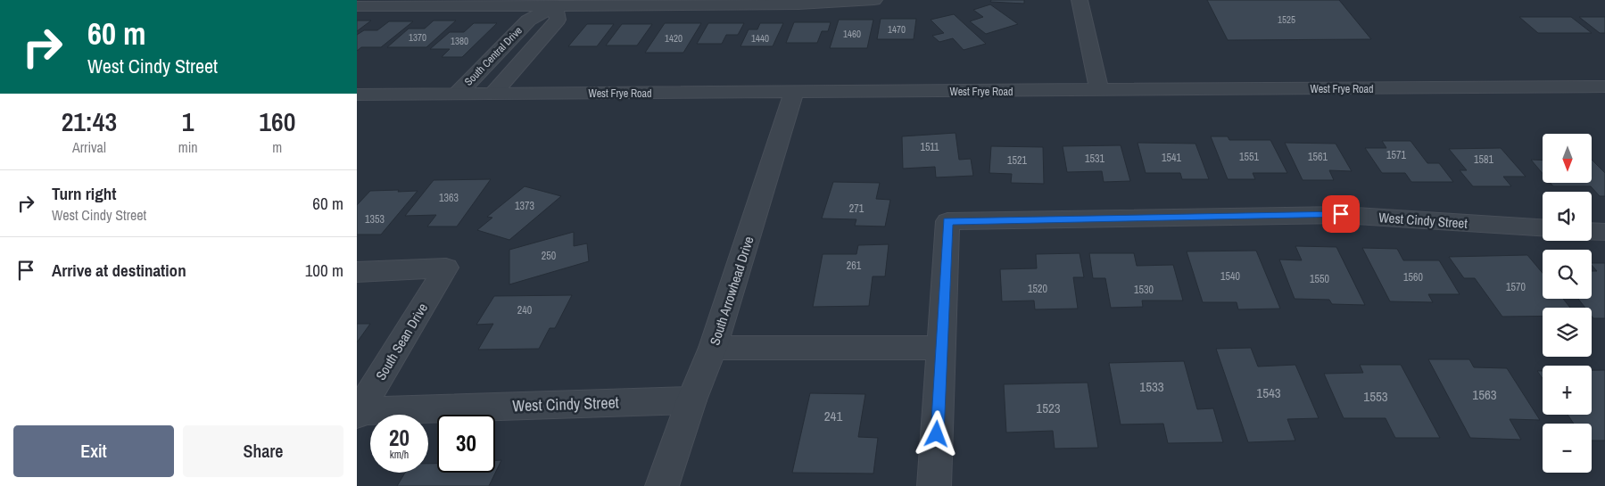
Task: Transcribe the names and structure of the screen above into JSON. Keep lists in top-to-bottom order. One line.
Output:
{"streets":{"street":["South Central Drive","West Frye Road","West Cindy Street","South Arrowhead Drive","South Sean Drive"]},"crossings":[["South Central Drive","West Frye Road"],["West Frye Road","South Arrowhead Drive"],["West Cindy Street","South Arrowhead Drive"],["West Cindy Street","South Sean Drive"]],"house_numbers":["1525","1470","1460","1370","1420","1440","1380","1511","1571","1551","1561","1541","1531","1581","1521","1363","1373","271","1353","250","261","1540","1560","1550","1570","1520","1530","240","1533","1543","1563","1553","1523","241"],"north":"bottom","page":{"turn":["60 m","West Cindy Street"],"eta":["21:43","Arrival","1","min","160","m"],"map_buttons":["+","−"],"list":[{"name":"Turn right","note":"West Cindy Street","value":"60 m"},{"name":"Arrive at destination","value":"100 m"}],"speed":"20 km/h","limit":"30","buttons":["Exit","Share"]}}
